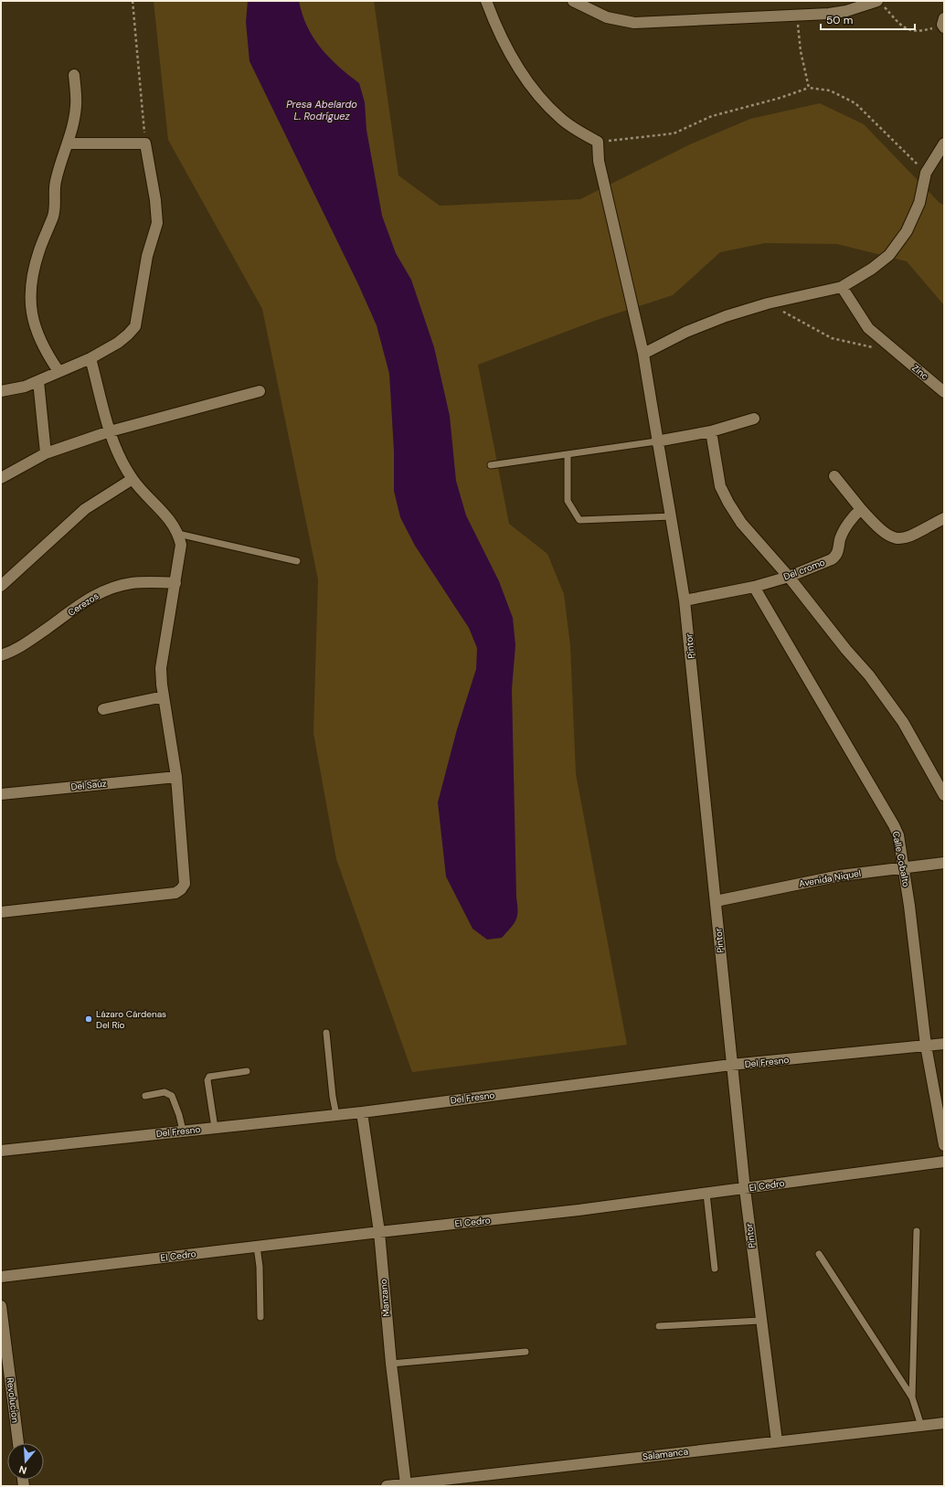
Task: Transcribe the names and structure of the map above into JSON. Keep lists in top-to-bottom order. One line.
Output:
{"streets":{"street":["Zinc","Del cromo","Cerezos","Pintor","Del Saúz","Calle Cobalto","Avenida Niquel","Del Fresno","El Cedro","Manzano","Revolucion","Salamanca"]},"crossings":[["Del cromo","Pintor"],["Del cromo","Calle Cobalto"],["Pintor","Avenida Niquel"],["Pintor","Del Fresno"],["Pintor","El Cedro"],["Pintor","Salamanca"],["Calle Cobalto","Avenida Niquel"],["Calle Cobalto","Del Fresno"],["Del Fresno","Manzano"],["El Cedro","Manzano"],["Manzano","Salamanca"]],"water":["Presa Abelardo L. Rodríguez"],"places":["Lázaro Cárdenas Del Río"],"scale_bar":"50 m","north":"bottom"}
